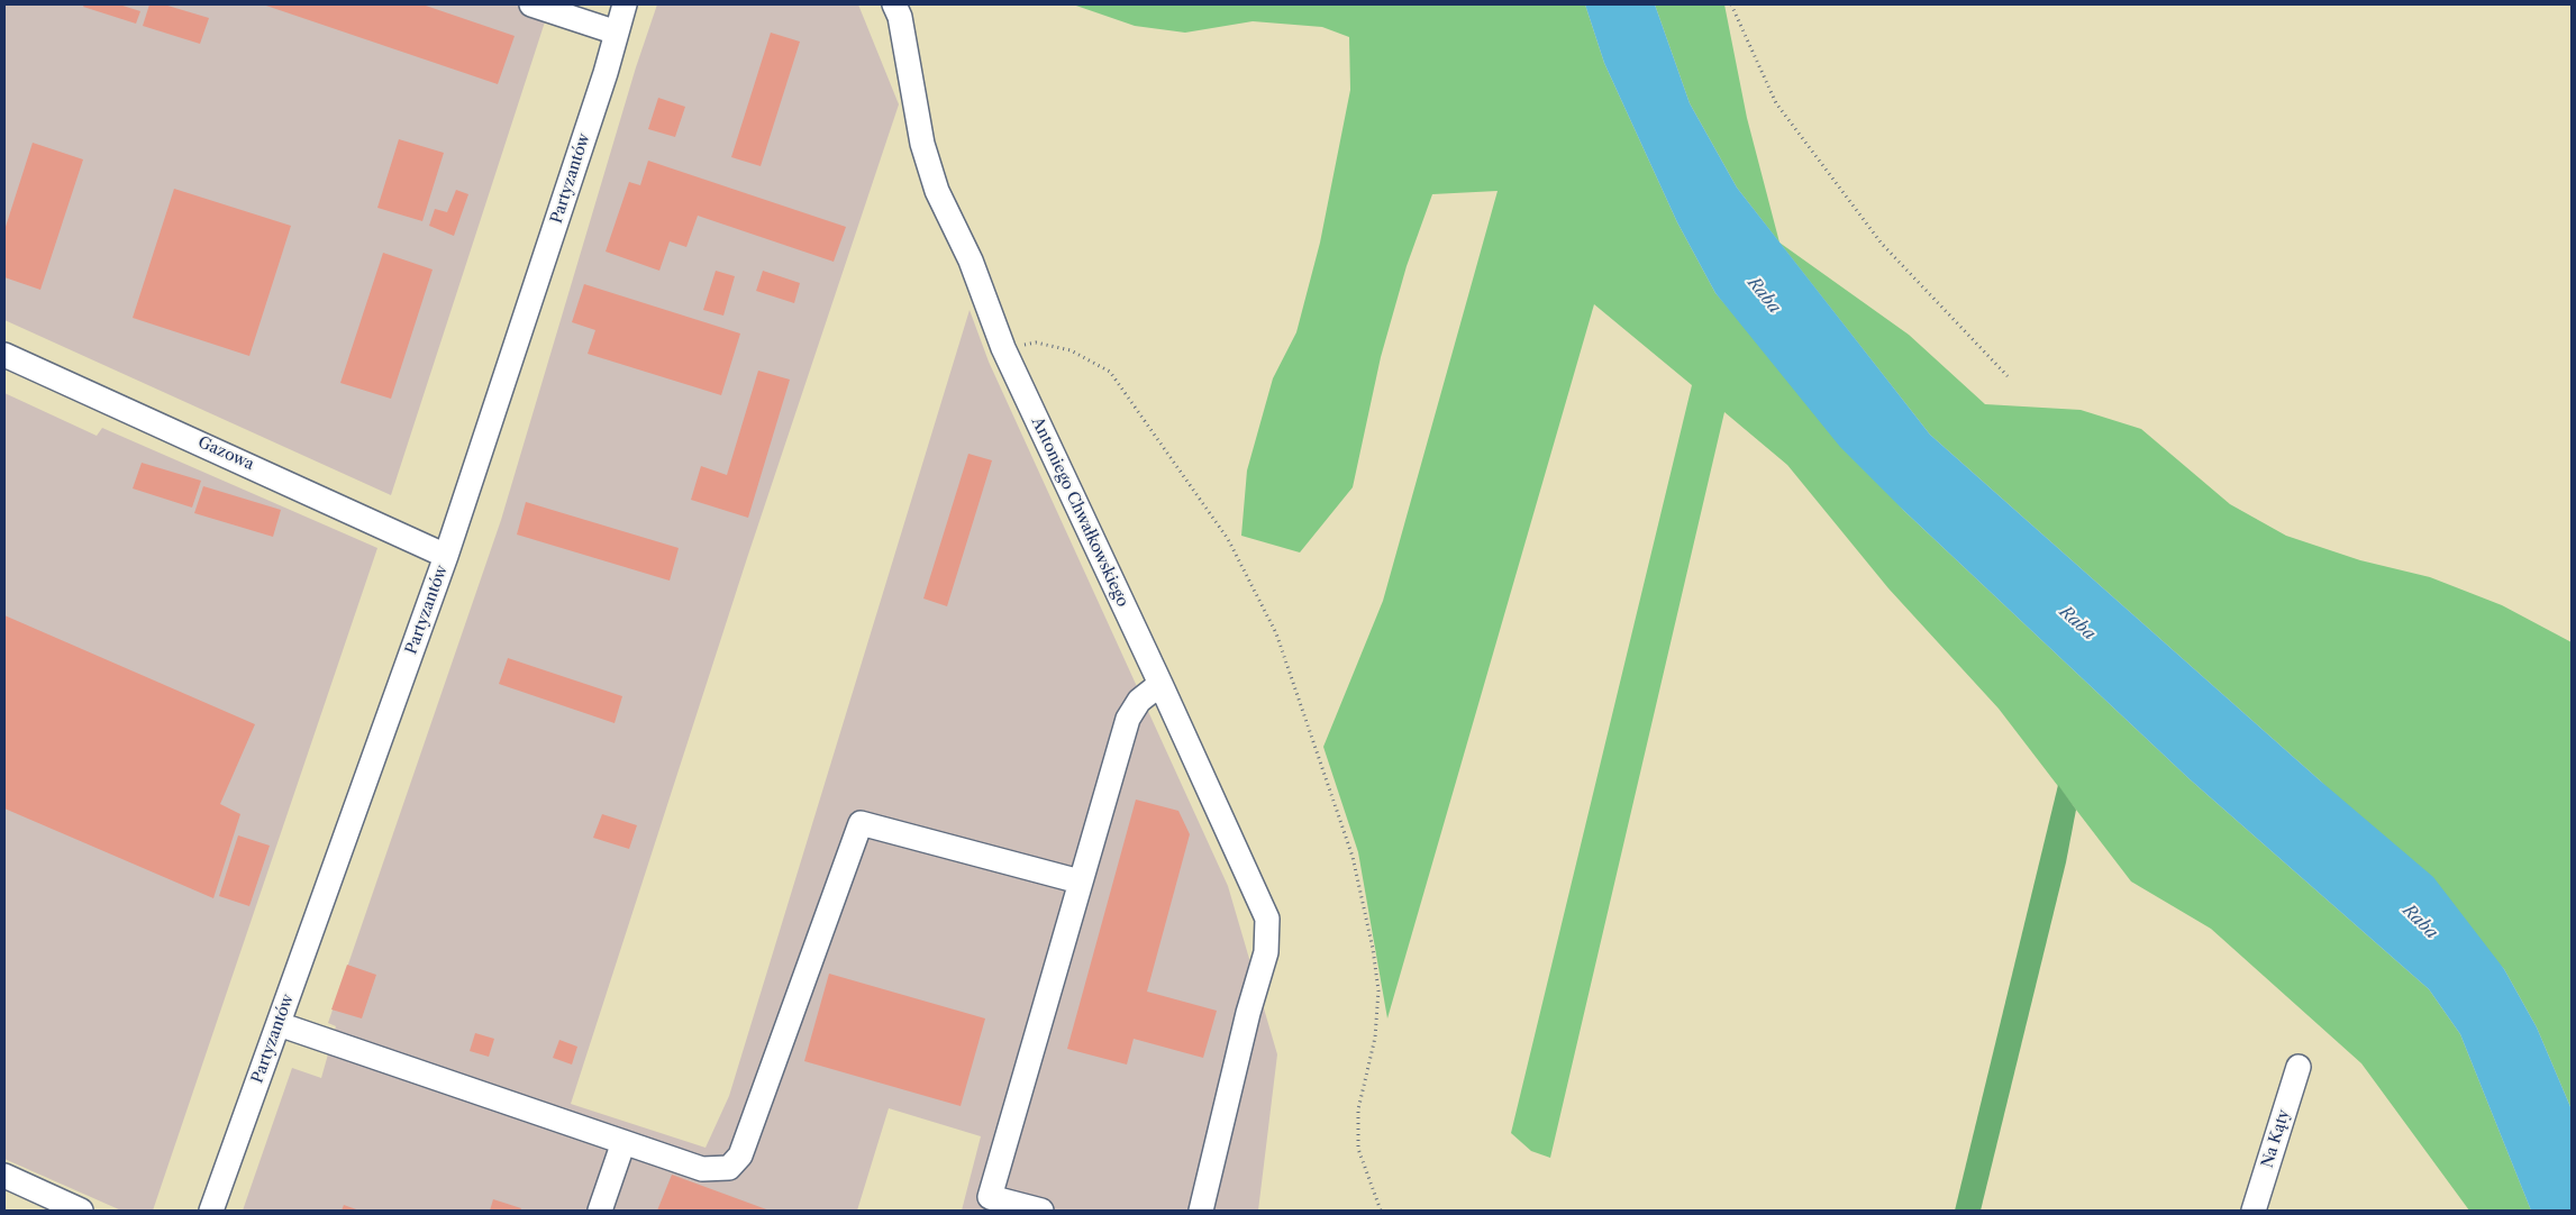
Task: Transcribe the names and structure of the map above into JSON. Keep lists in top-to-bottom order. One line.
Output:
{"streets":{"street":["Partyzantów","Gazowa","Antoniego Chwałkowskiego","Na Kąty"]},"crossings":[["Partyzantów","Gazowa"]],"water":["Raba"]}
